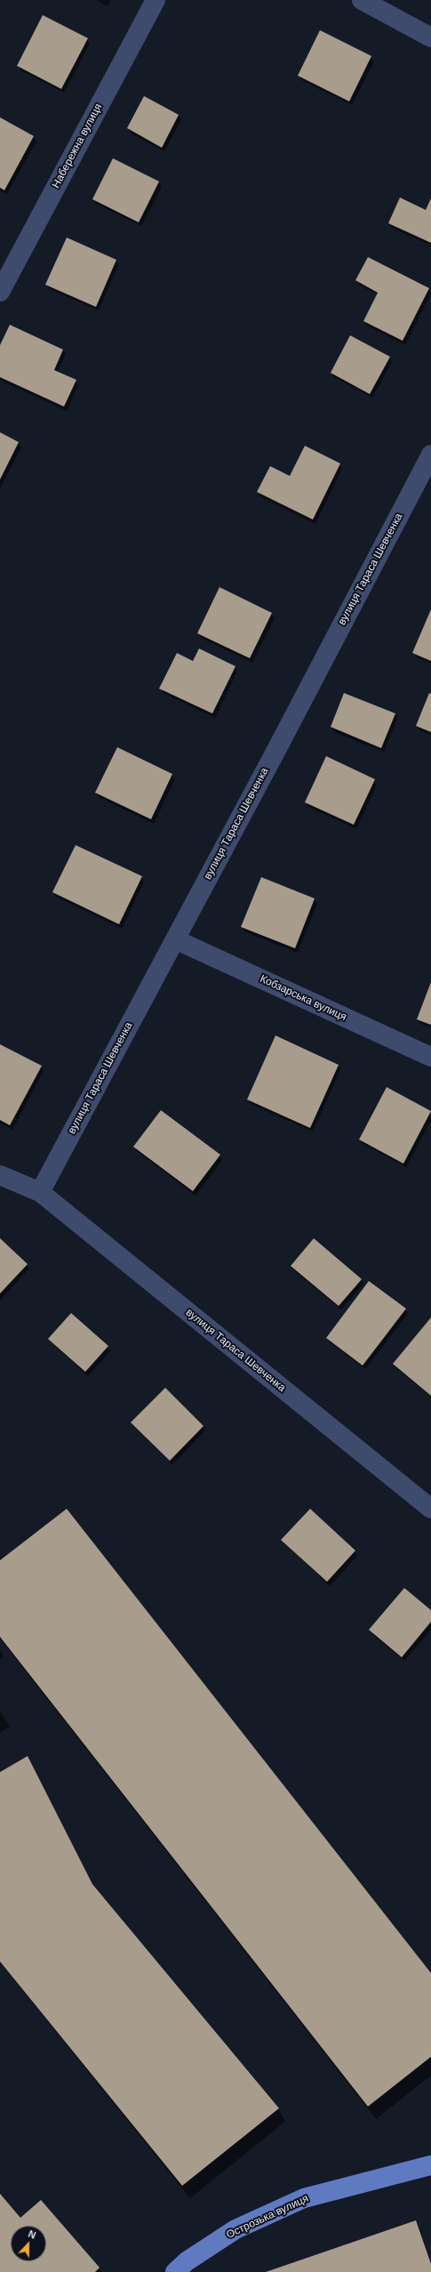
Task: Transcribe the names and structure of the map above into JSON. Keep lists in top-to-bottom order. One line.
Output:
{"streets":{"main road":["Острозька вулиця"],"street":["Набережна вулиця","вулиця Тараса Шевченка","Кобзарська вулиця"]},"crossings":[["вулиця Тараса Шевченка","Кобзарська вулиця"]],"north":"top"}
